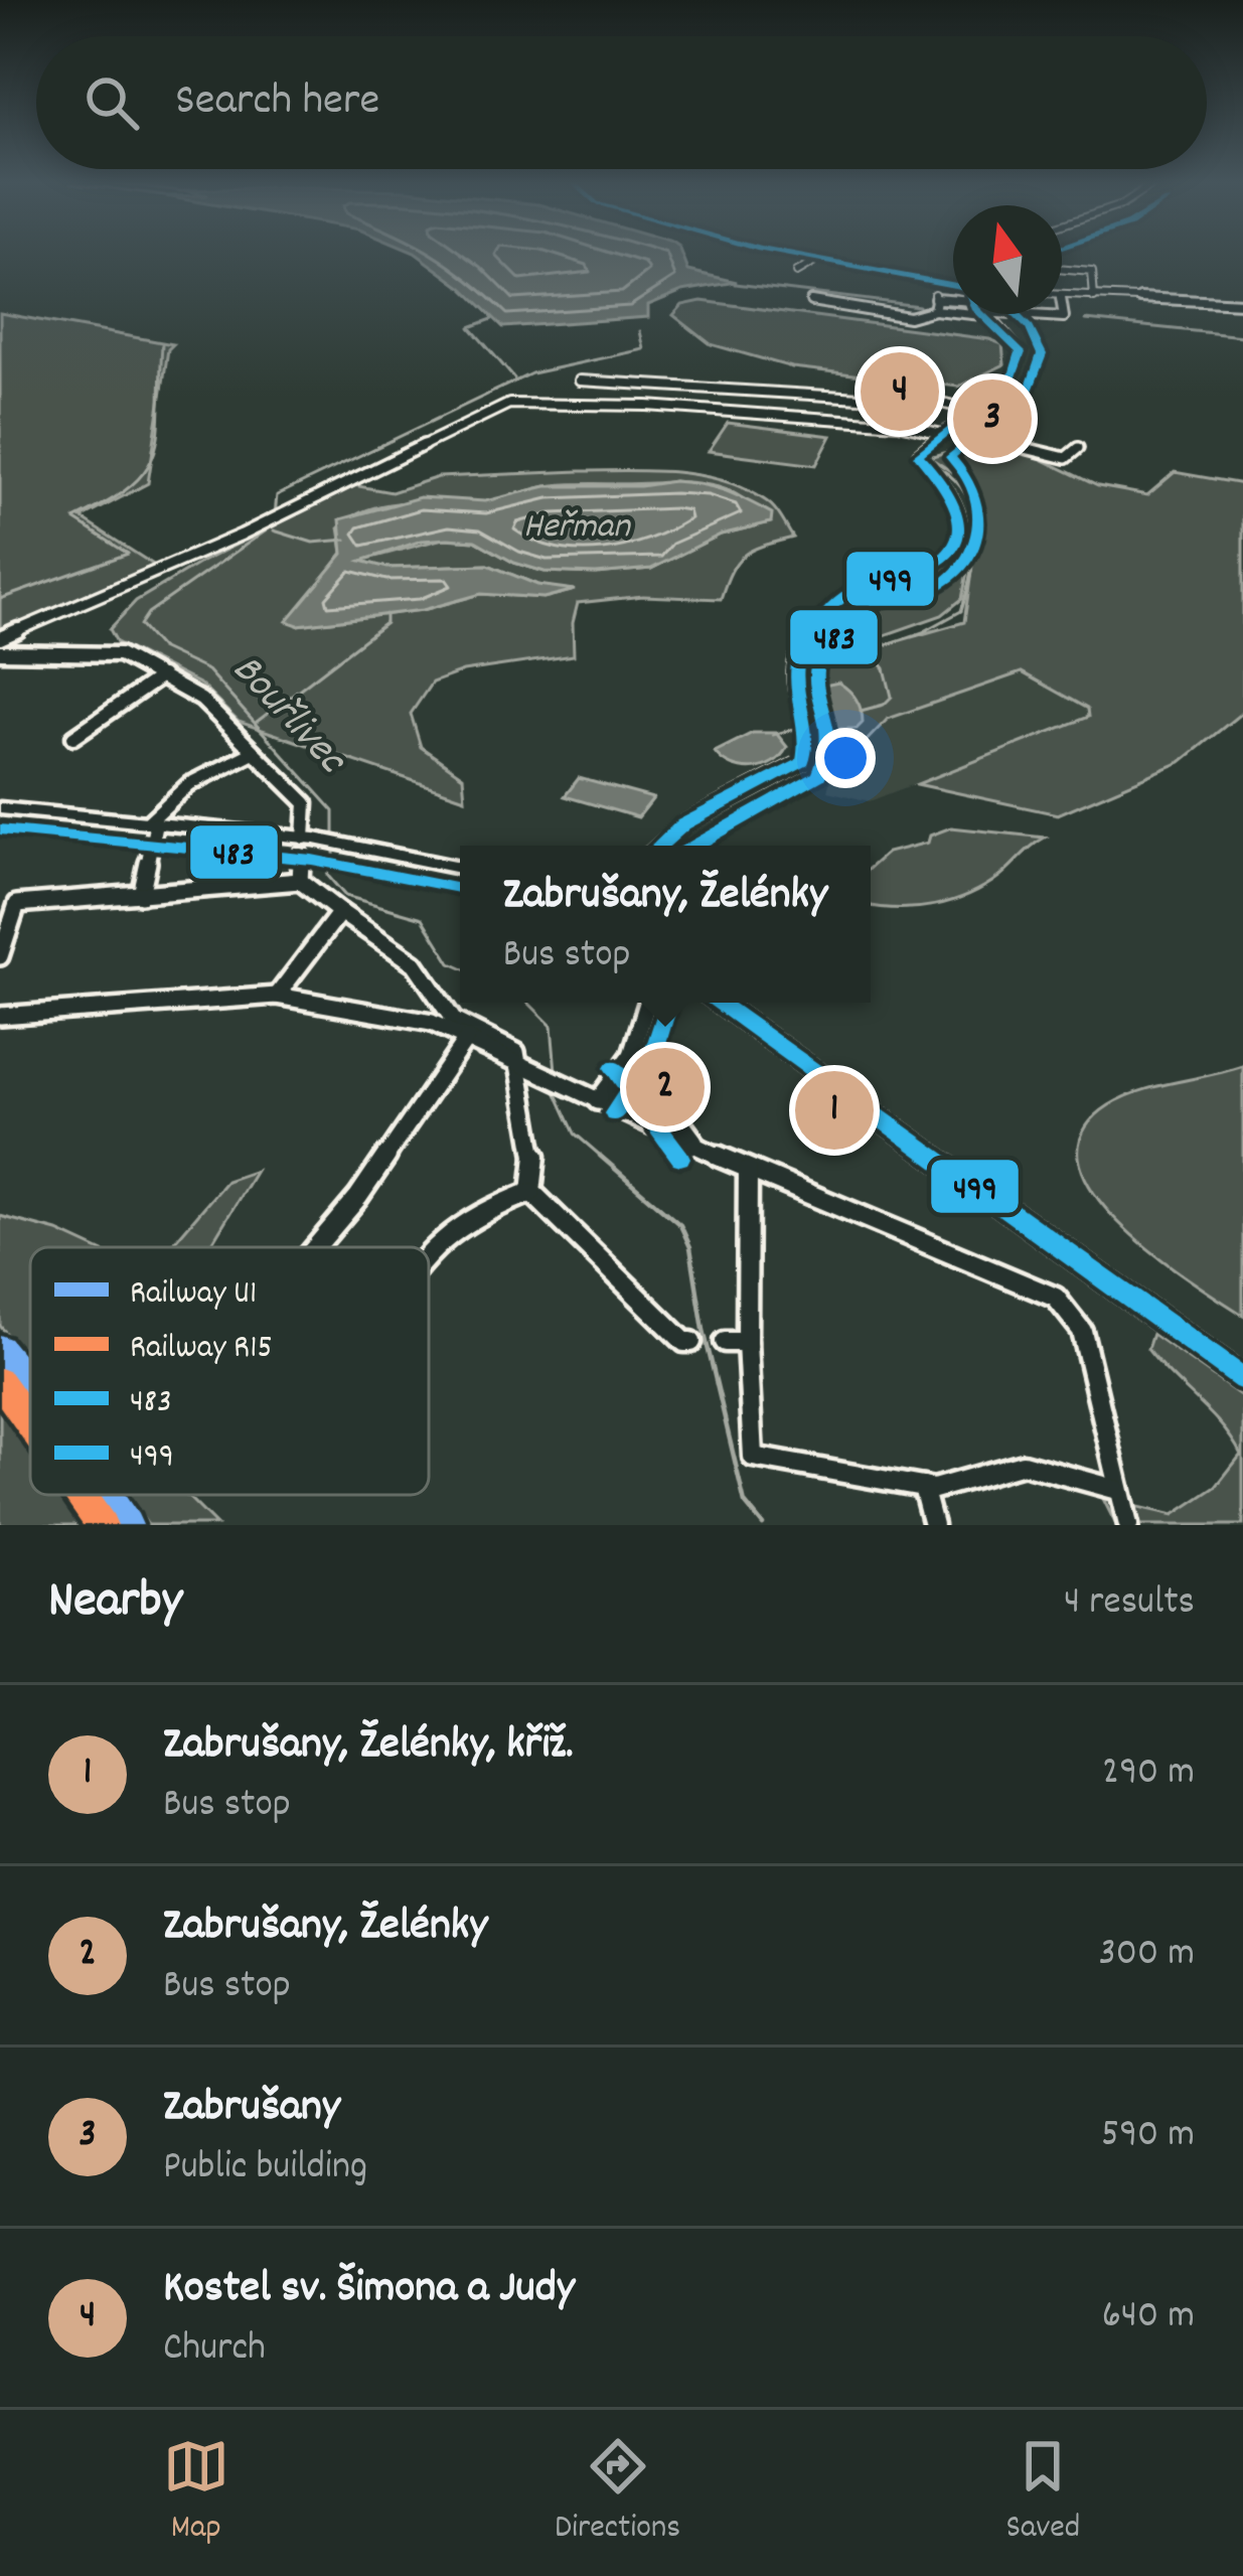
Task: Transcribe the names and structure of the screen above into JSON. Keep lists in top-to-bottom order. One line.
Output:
{"water":["Heřman","Bouřlivec"],"lines":["transit line 499","transit line 483","rail line U1","rail line R15"],"legend":["Railway U1","Railway R15","483","499"],"north":"top","page":{"search":"Search here","pins":["4","3","2","1"],"popup":["Zabrušany, Želénky","Bus stop"],"heading":["Nearby","4 results"],"list":[{"mark":"1","name":"Zabrušany, Želénky, křiž.","note":"Bus stop","value":"290 m"},{"mark":"2","name":"Zabrušany, Želénky","note":"Bus stop","value":"300 m"},{"mark":"3","name":"Zabrušany","note":"Public building","value":"590 m"},{"mark":"4","name":"Kostel sv. Šimona a Judy","note":"Church","value":"640 m"}],"nav":["Map","Directions","Saved"]}}
